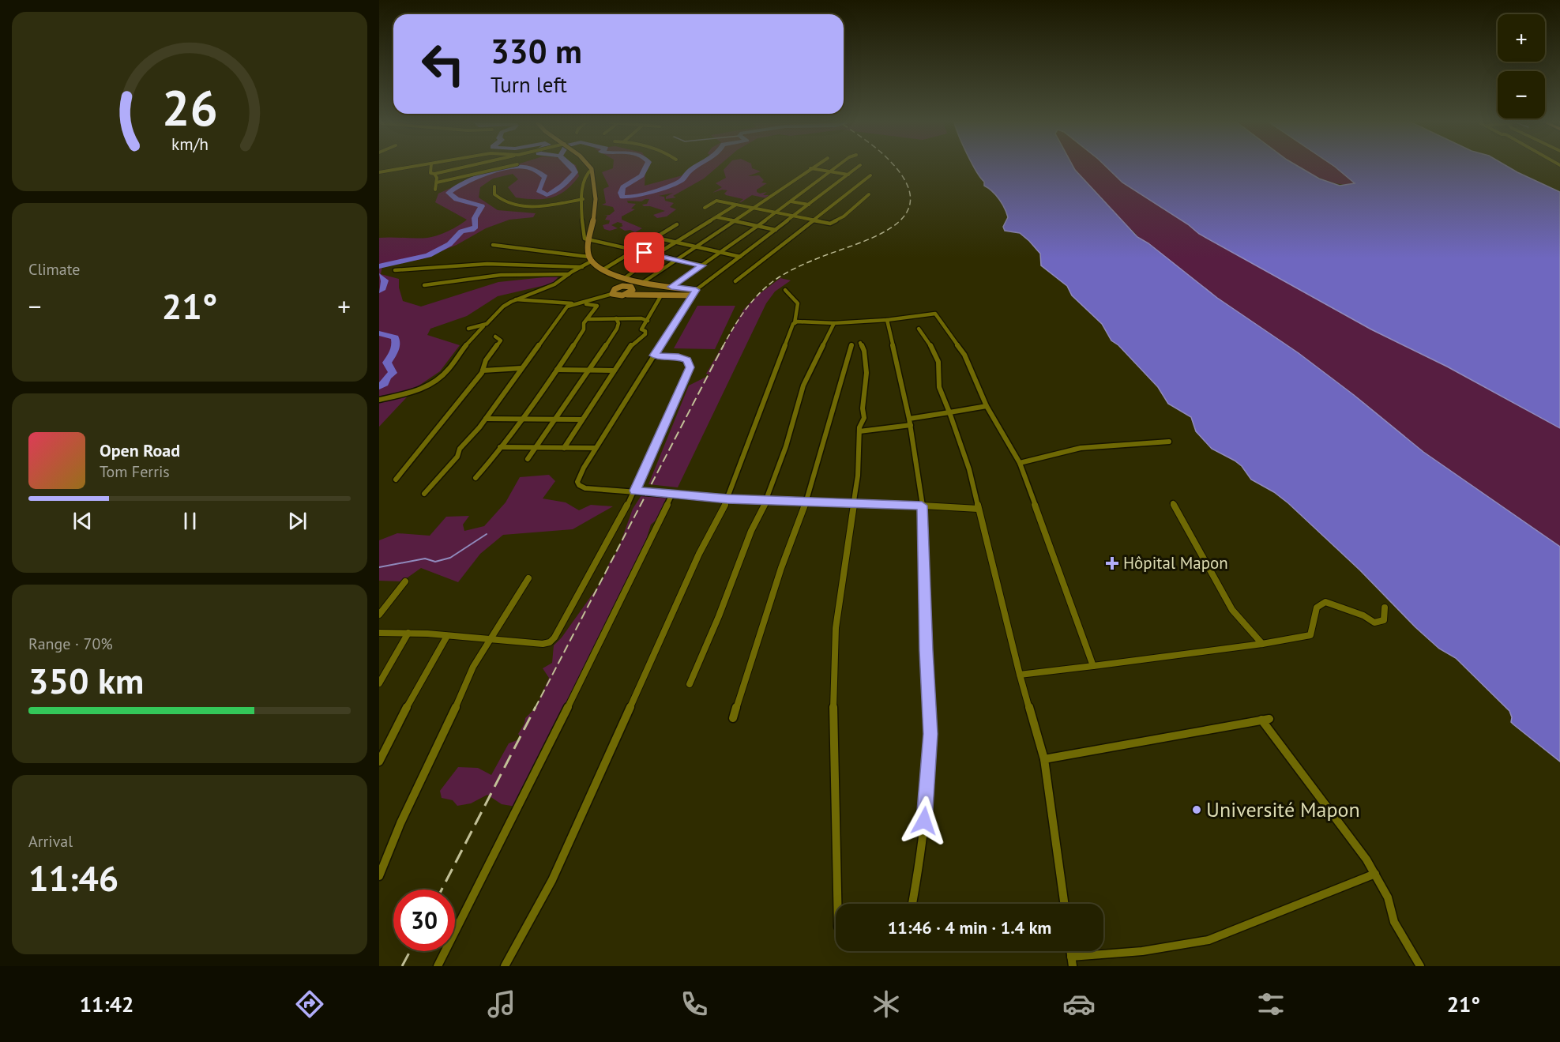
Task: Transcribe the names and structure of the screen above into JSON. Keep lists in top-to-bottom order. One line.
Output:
{"places":{"health":["Hôpital Mapon"],"other":["Université Mapon"]},"page":{"map_buttons":["+","−"],"turn":["330 m","Turn left"],"tile":["Climate",["Range · 70%","350 km"],["Arrival","11:46"]],"heat":["−","21°","+"],"song":["Open Road","Tom Ferris"],"limit":"30","trip":"11:46 · 4 min · 1.4 km","tabs":["11:42","21°"],"gauge":["26","km/h"]}}
